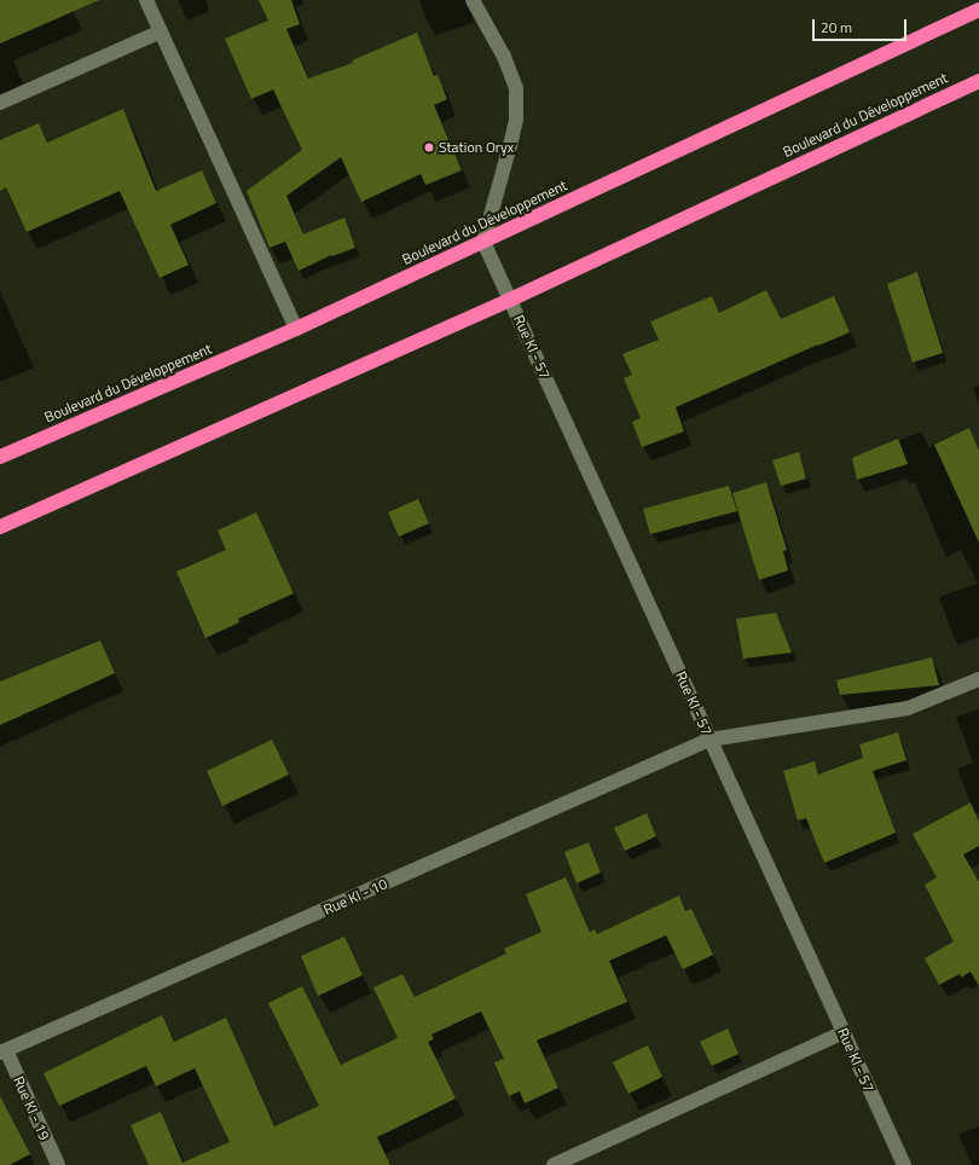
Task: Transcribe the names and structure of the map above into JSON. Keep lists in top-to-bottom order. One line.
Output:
{"streets":{"highway":["Boulevard du Développement"],"street":["Rue KI - 57","Rue KI - 10","Rue KI - 19"]},"crossings":[["Boulevard du Développement","Rue KI - 57"],["Rue KI - 57","Rue KI - 10"],["Rue KI - 10","Rue KI - 19"]],"places":["Station Oryx"],"scale_bar":"20 m"}
